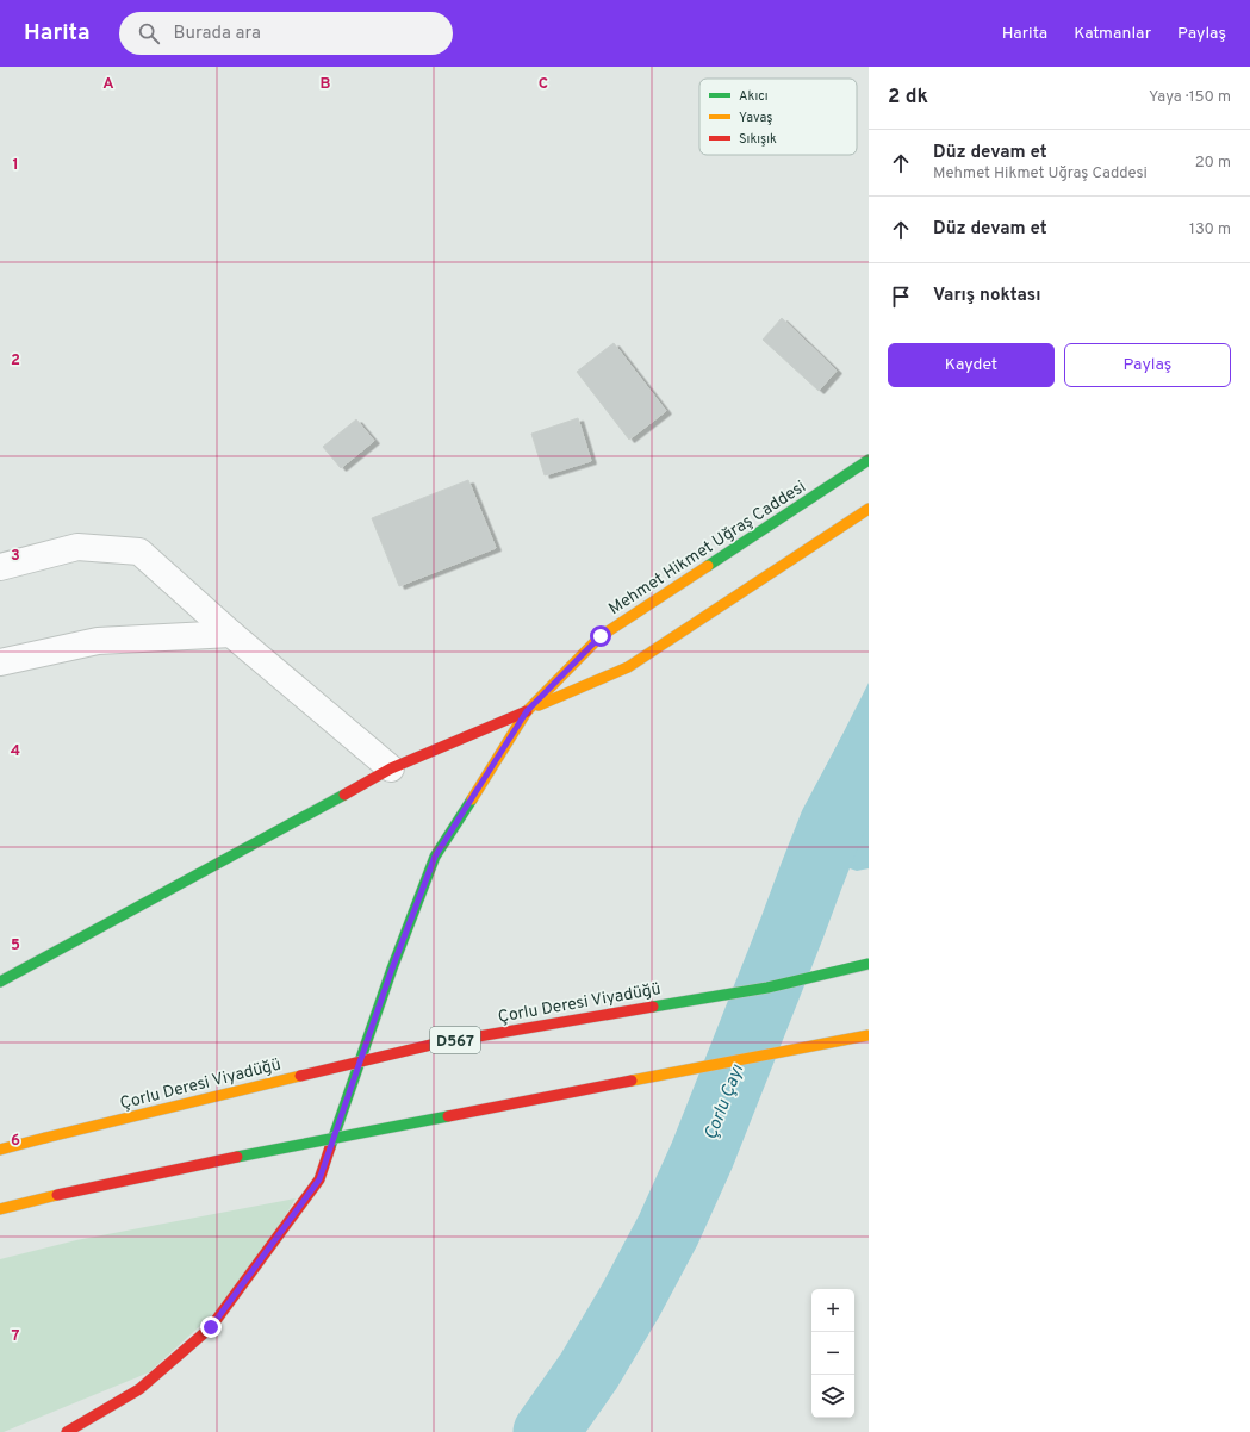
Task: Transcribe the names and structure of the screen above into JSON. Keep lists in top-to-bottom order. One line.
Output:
{"streets":{"main road":["Mehmet Hikmet Uğraş Caddesi","Çorlu Deresi Viyadüğü","D567"]},"water":["Çorlu Çayı"],"legend":["Akıcı","Yavaş","Sıkışık"],"page":{"header":"Harita","search":"Burada ara","nav":["Harita","Katmanlar","Paylaş"],"heading":["2 dk","Yaya · 150 m"],"list":[["Düz devam et","Mehmet Hikmet Uğraş Caddesi","20 m"],["Düz devam et","130 m"],"Varış noktası"],"buttons":["Kaydet","Paylaş"],"map_buttons":["+","−"]},"grid":{"columns":["A","B","C"],"rows":["1","2","3","4","5","6","7"]}}
